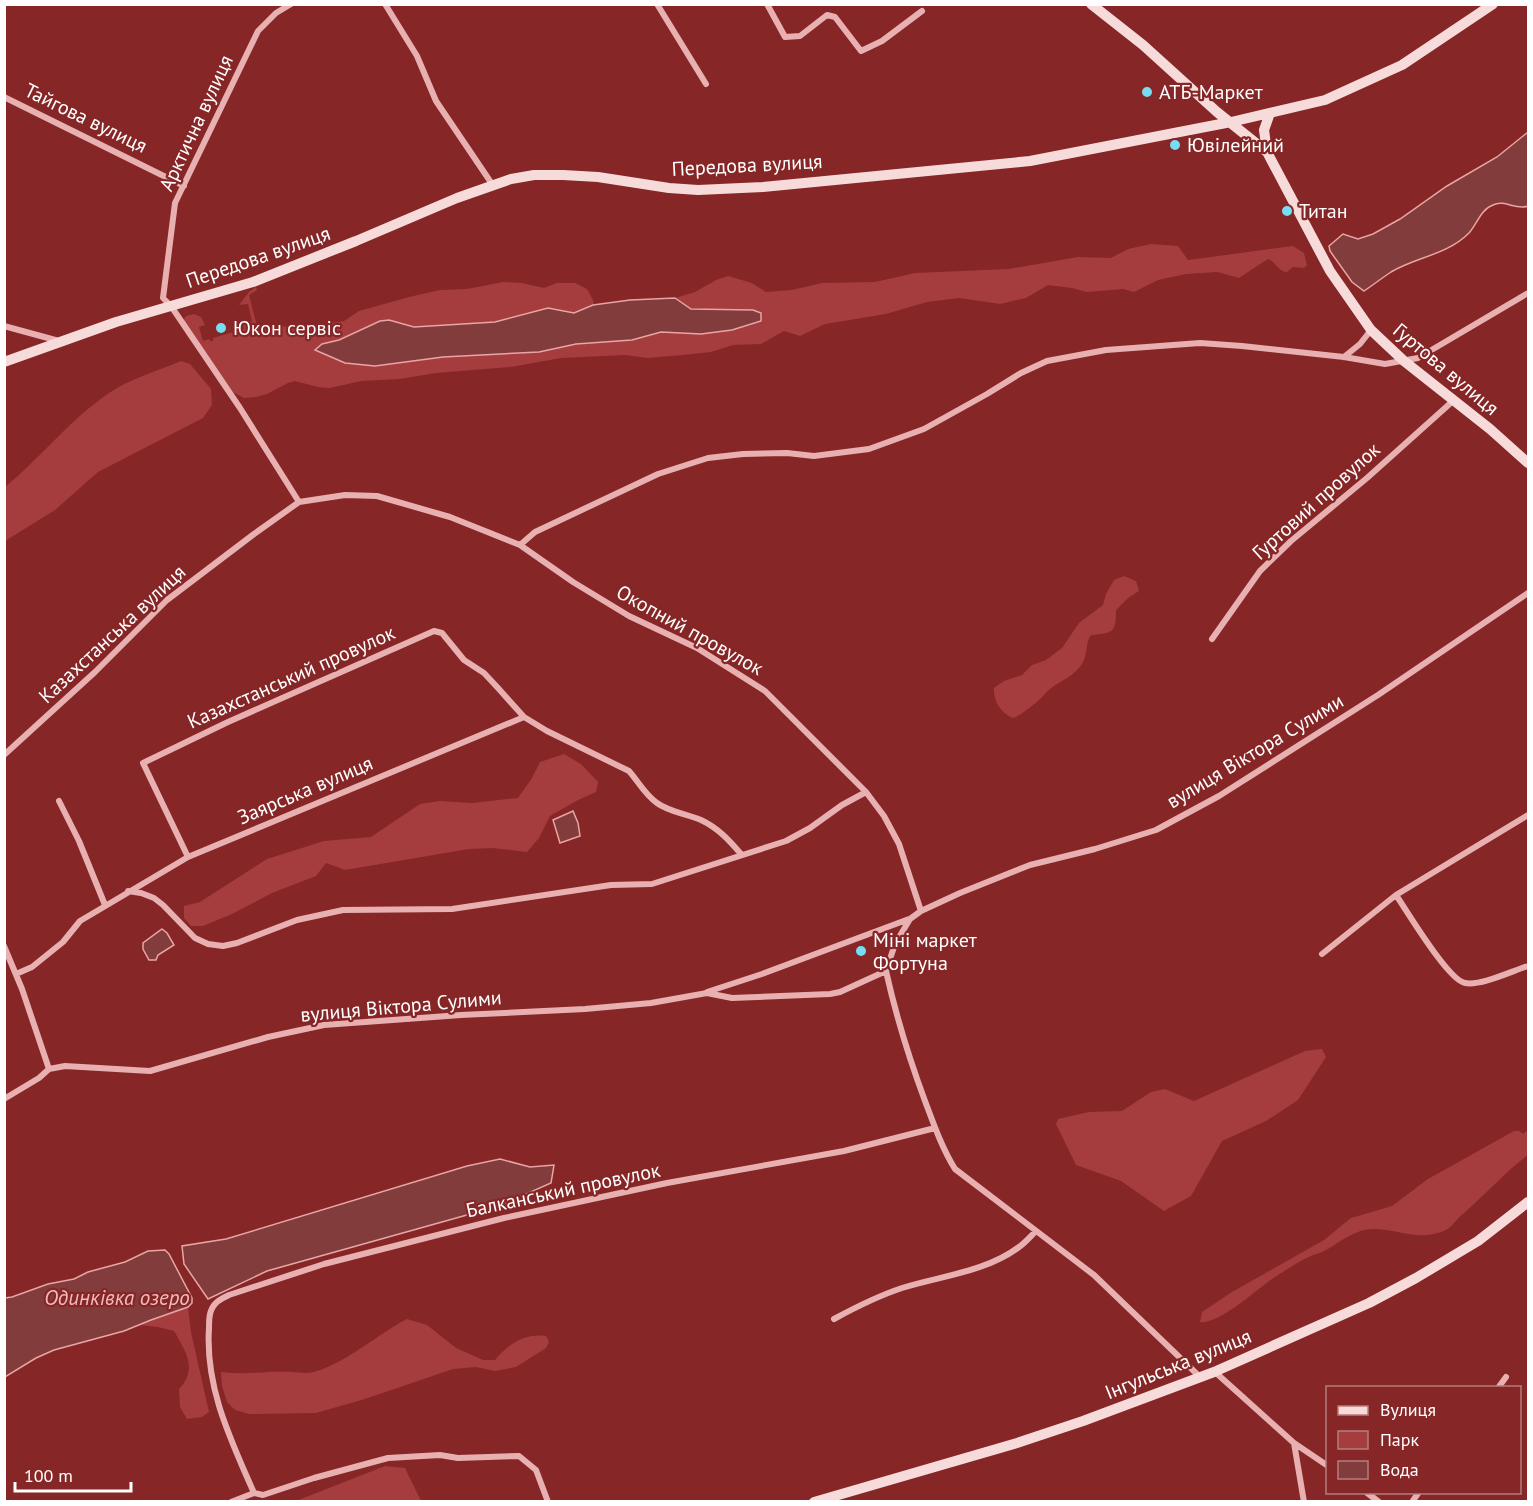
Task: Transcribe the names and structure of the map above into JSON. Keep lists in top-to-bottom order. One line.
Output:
{"streets":{"street":["Тайгова вулиця","Арктична вулиця","Передова вулиця","Гуртова вулиця","Гуртовий провулок","Окопний провулок","Казахстанська вулиця","Казахстанський провулок","вулиця Віктора Сулими","Заярська вулиця","Балканський провулок","Інгульська вулиця"]},"crossings":[["Тайгова вулиця","Арктична вулиця"],["Арктична вулиця","Передова вулиця"],["Передова вулиця","Гуртова вулиця"],["Гуртова вулиця","Гуртовий провулок"],["Окопний провулок","Казахстанська вулиця"],["Окопний провулок","вулиця Віктора Сулими"],["Казахстанський провулок","Заярська вулиця"]],"water":["Одинківка озеро"],"places":["АТБ-Маркет","Ювілейний","Титан","Юкон сервіс","Міні маркет Фортуна"],"legend":["Вулиця","Парк","Вода"],"scale_bar":"100 m"}
